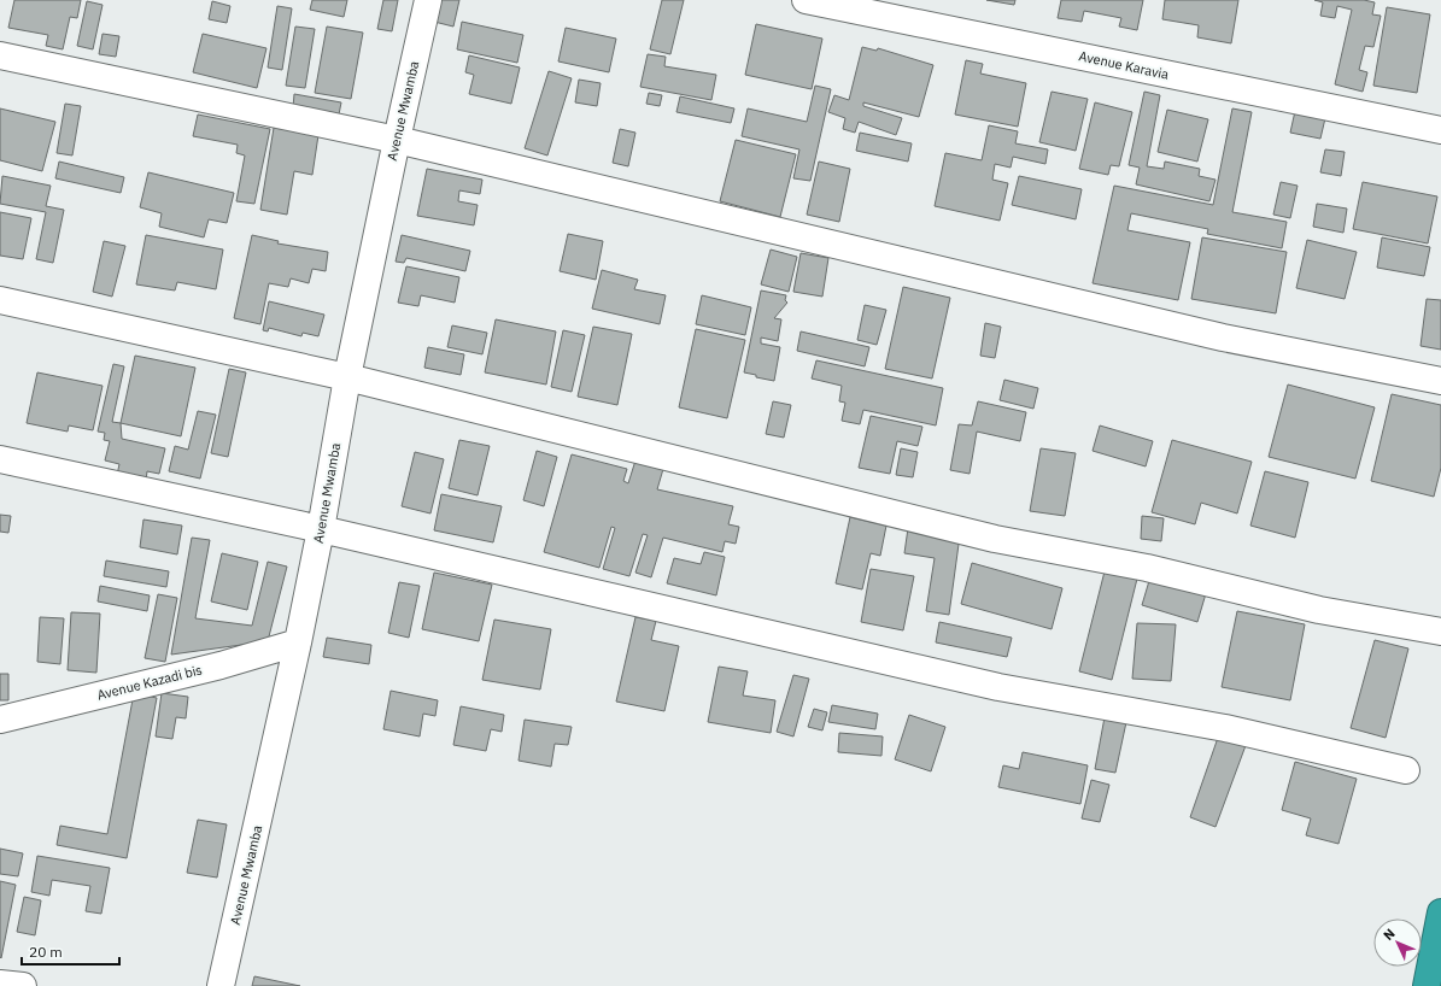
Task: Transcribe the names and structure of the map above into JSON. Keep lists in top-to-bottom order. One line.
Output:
{"streets":{"street":["Avenue Karavia","Avenue Mwamba","Avenue Kazadi bis"]},"crossings":[["Avenue Mwamba","Avenue Kazadi bis"]],"scale_bar":"20 m","north":"top left"}
